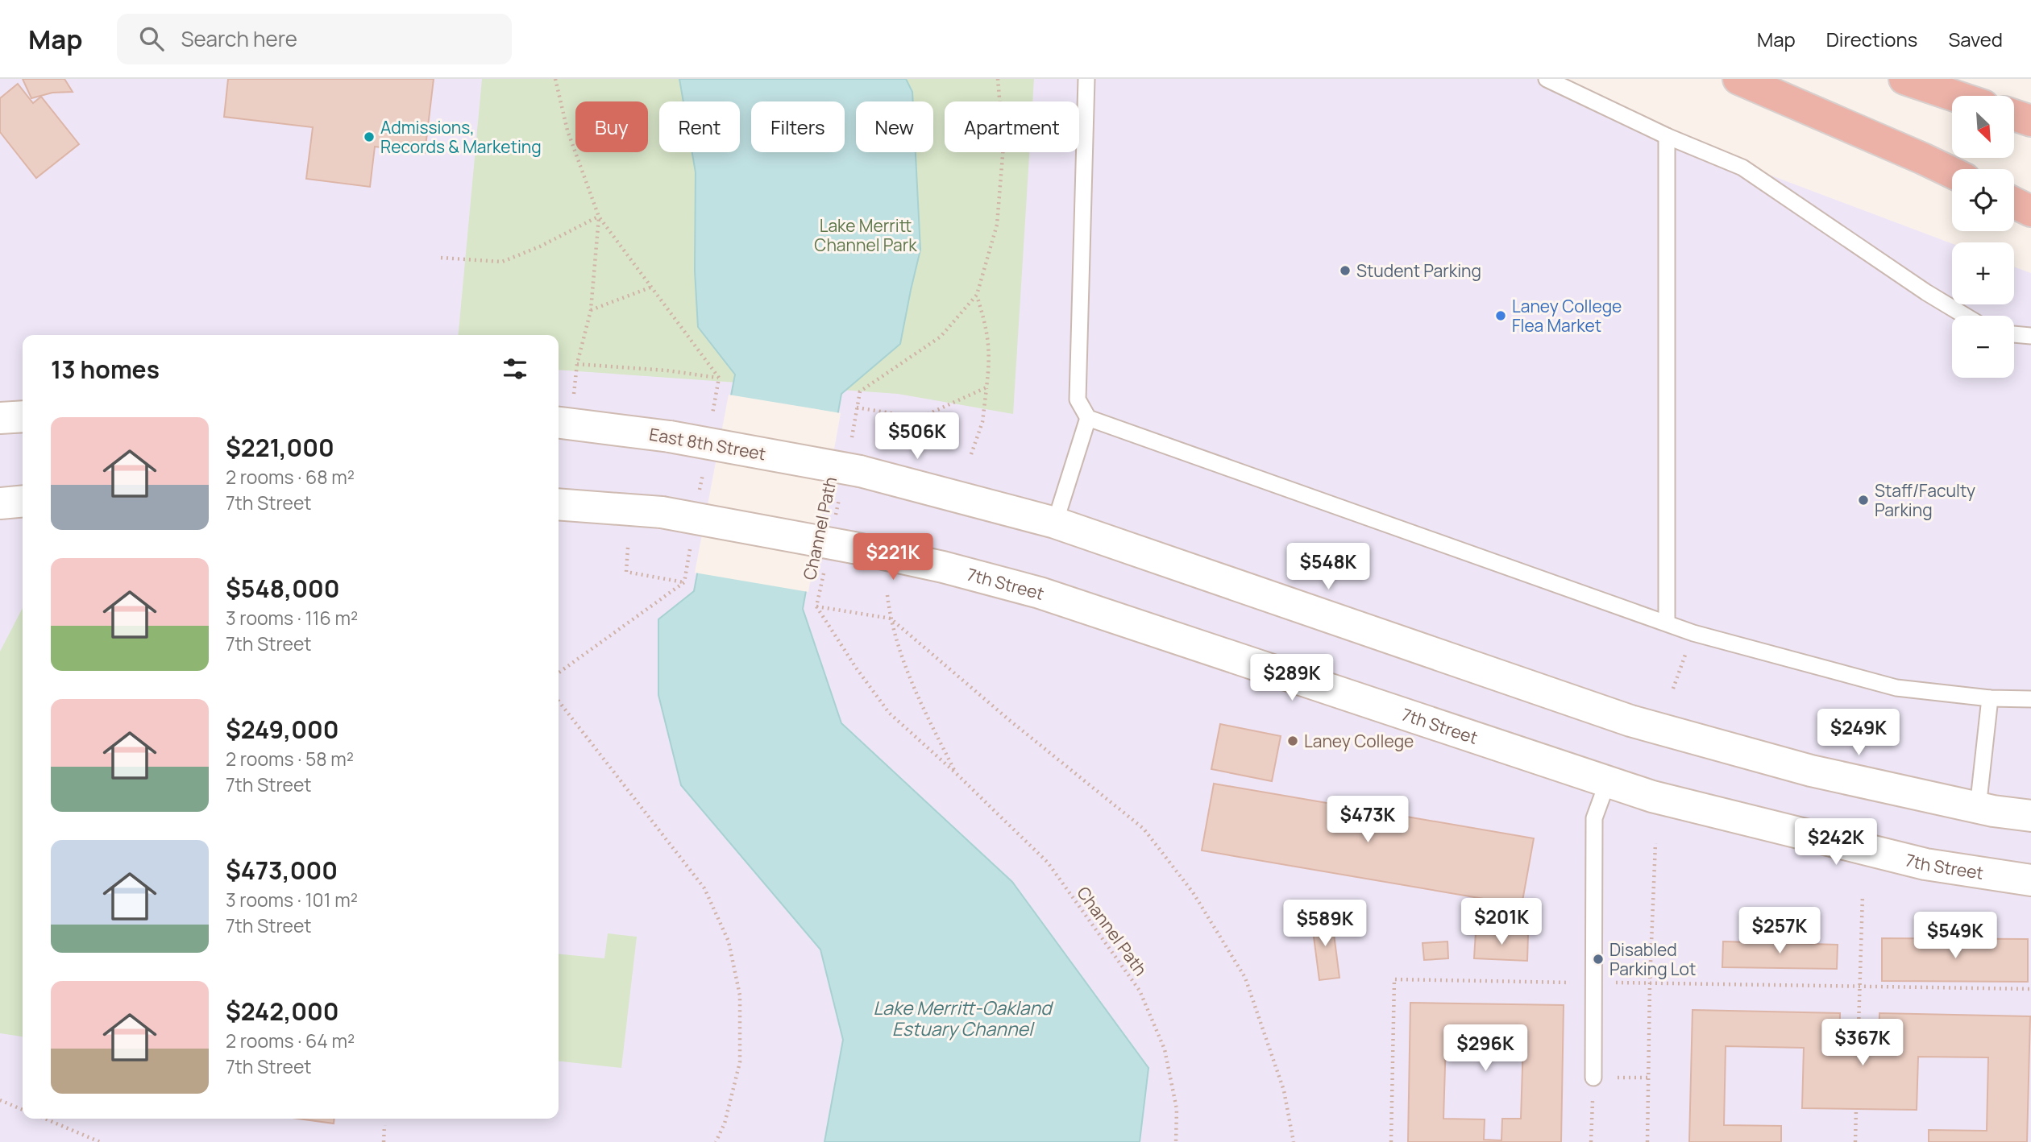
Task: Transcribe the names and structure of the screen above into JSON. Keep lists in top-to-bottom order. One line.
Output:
{"streets":{"main road":["East 8th Street","7th Street"],"path":["Channel Path"]},"water":["Lake Merritt-Oakland Estuary Channel"],"parks":["Lake Merritt Channel Park"],"places":["Admissions, Records & Marketing","Student Parking","Laney College Flea Market","Staff/Faculty Parking","Laney College","Disabled Parking Lot"],"north":"bottom right","page":{"header":"Map","search":"Search here","nav":["Map","Directions","Saved"],"map_buttons":["+","−"],"chip":["Buy","Rent","Filters","New","Apartment"],"heading":"13 homes","list":[{"name":"$221,000","note":"2 rooms · 68 m² · 7th Street"},{"name":"$548,000","note":"3 rooms · 116 m² · 7th Street"},{"name":"$249,000","note":"2 rooms · 58 m² · 7th Street"},{"name":"$473,000","note":"3 rooms · 101 m² · 7th Street"},{"name":"$242,000","note":"2 rooms · 64 m² · 7th Street"}],"price":["$506K","$221K","$548K","$289K","$249K","$473K","$242K","$201K","$589K","$257K","$549K","$367K","$296K"]}}
